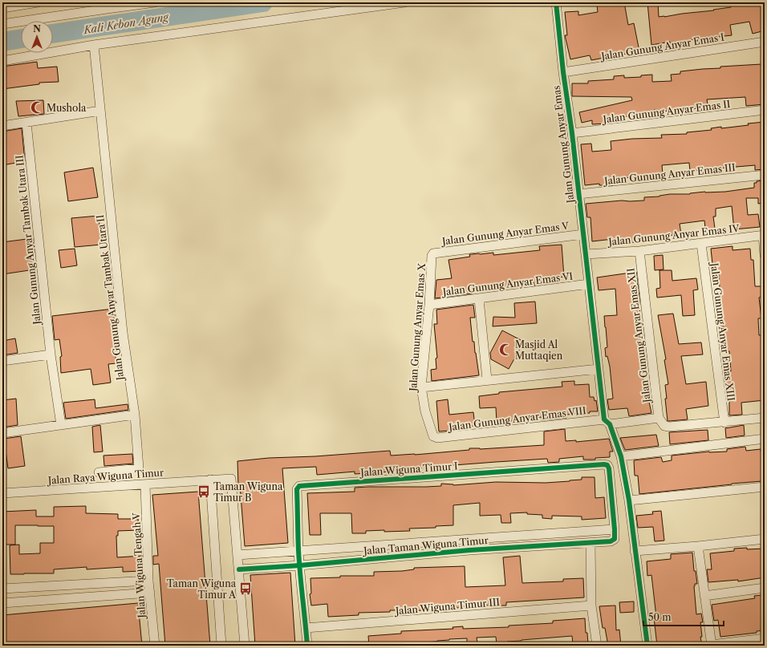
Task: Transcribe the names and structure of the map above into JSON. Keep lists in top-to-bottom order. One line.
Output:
{"streets":{"street":["Jalan Gunung Anyar Emas I","Jalan Gunung Anyar Emas II","Jalan Gunung Anyar Emas","Jalan Gunung Anyar Emas III","Jalan Gunung Anyar Emas V","Jalan Gunung Anyar Emas IV","Jalan Gunung Anyar Tambak Utara III","Jalan Gunung Anyar Emas VI","Jalan Gunung Anyar Tambak Utara II","Jalan Gunung Anyar Emas X","Jalan Gunung Anyar Emas XIII","Jalan Gunung Anyar Emas XII","Jalan Gunung Anyar Emas VIII","Jalan Wiguna Timur I","Jalan Raya Wiguna Timur","Jalan Taman Wiguna Timur","Jalan Wiguna Tengah V","Jalan Wiguna Timur III"]},"crossings":[["Jalan Gunung Anyar Emas I","Jalan Gunung Anyar Emas"],["Jalan Gunung Anyar Emas II","Jalan Gunung Anyar Emas"],["Jalan Gunung Anyar Emas","Jalan Gunung Anyar Emas III"],["Jalan Gunung Anyar Emas","Jalan Gunung Anyar Emas V"],["Jalan Gunung Anyar Emas","Jalan Gunung Anyar Emas IV"],["Jalan Gunung Anyar Emas","Jalan Gunung Anyar Emas VI"],["Jalan Gunung Anyar Emas","Jalan Gunung Anyar Emas VIII"],["Jalan Gunung Anyar Emas V","Jalan Gunung Anyar Emas X"],["Jalan Gunung Anyar Emas IV","Jalan Gunung Anyar Emas XIII"],["Jalan Gunung Anyar Emas IV","Jalan Gunung Anyar Emas XII"],["Jalan Gunung Anyar Emas VI","Jalan Gunung Anyar Emas X"],["Jalan Gunung Anyar Emas X","Jalan Gunung Anyar Emas VIII"],["Jalan Gunung Anyar Emas XII","Jalan Gunung Anyar Emas VIII"],["Jalan Wiguna Timur I","Jalan Taman Wiguna Timur"],["Jalan Wiguna Timur I","Jalan Wiguna Timur III"],["Jalan Raya Wiguna Timur","Jalan Taman Wiguna Timur"],["Jalan Raya Wiguna Timur","Jalan Wiguna Tengah V"]],"water":["Kali Kebon Agung"],"places":{"mosque":["Mushola","Masjid Al Muttaqien"],"bus stop":["Taman Wiguna Timur B","Taman Wiguna Timur A"]},"scale_bar":"50 m","north":"top"}
